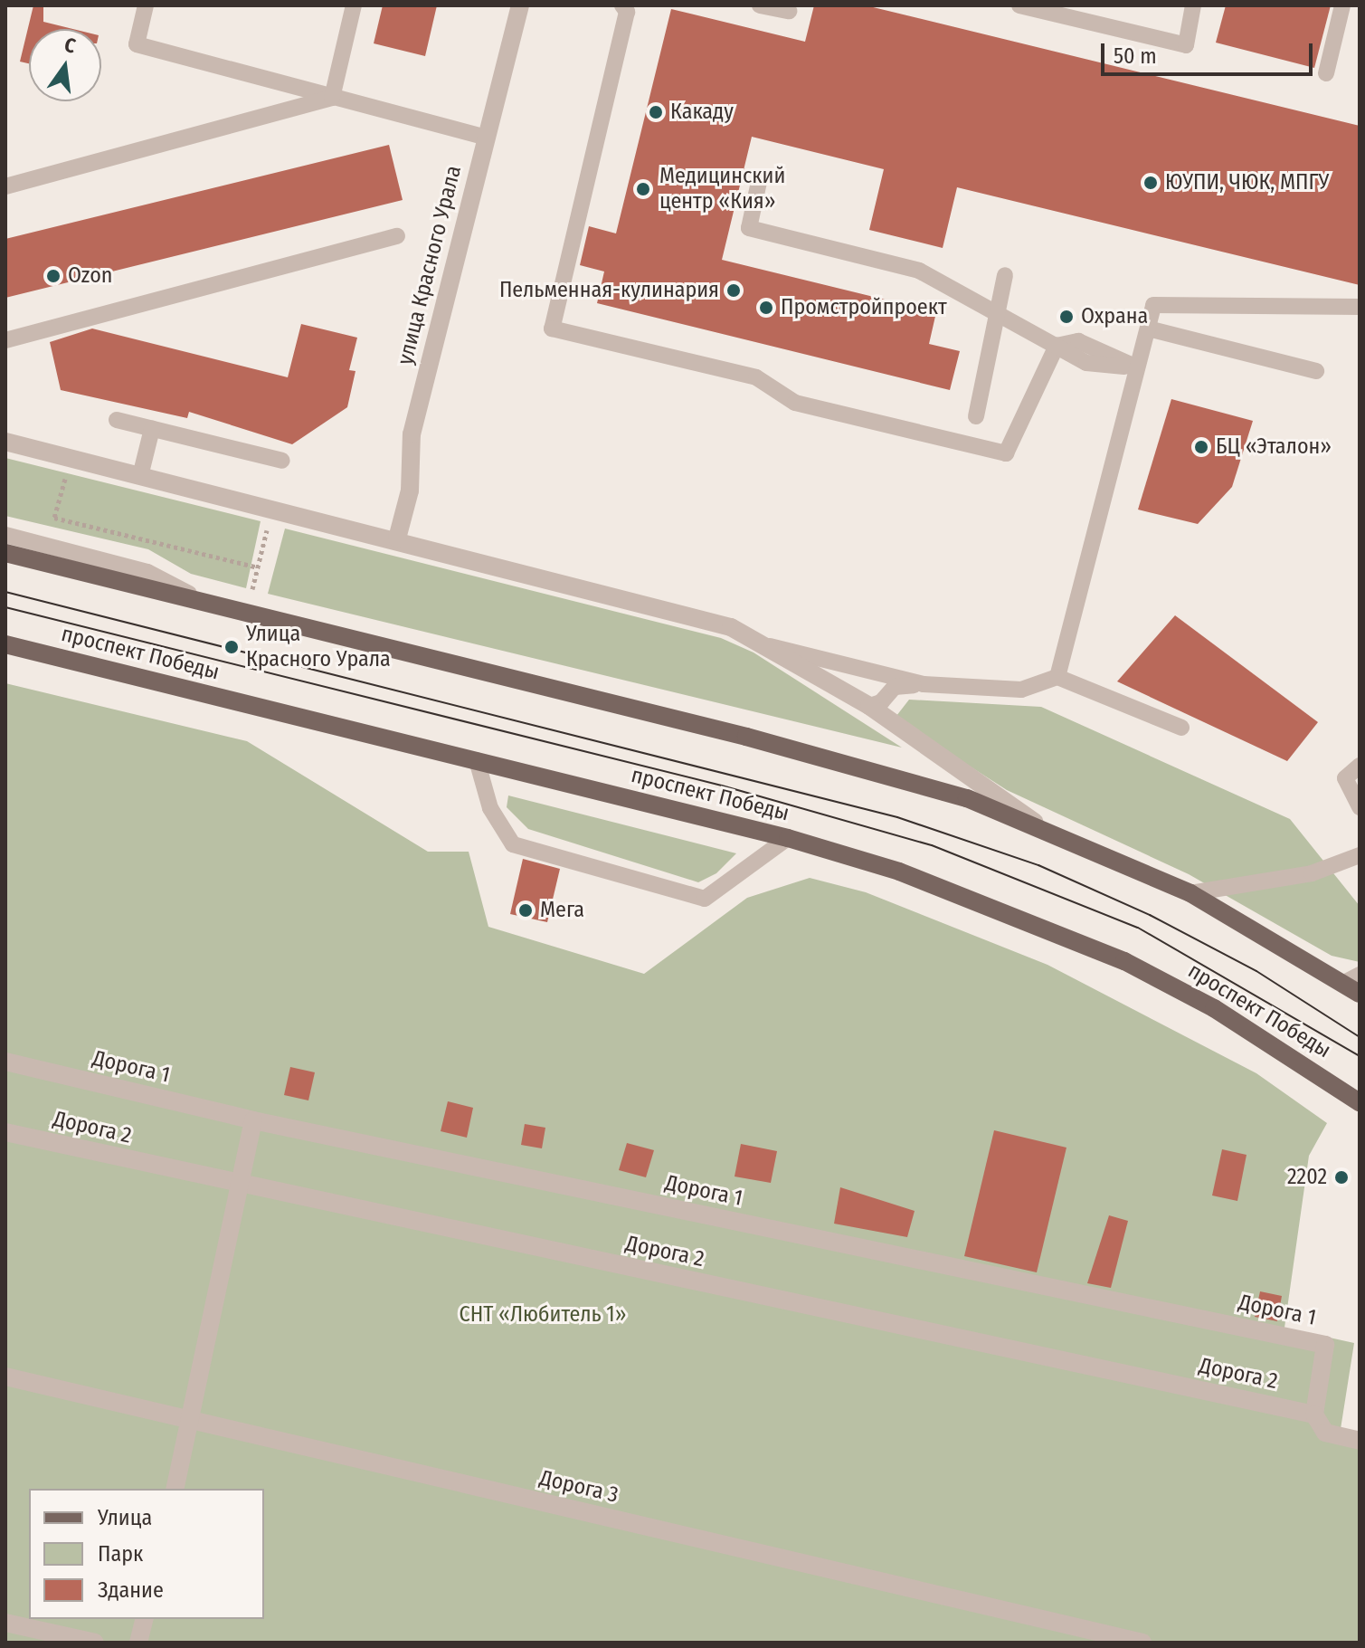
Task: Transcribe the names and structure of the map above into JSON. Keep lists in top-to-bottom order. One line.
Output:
{"streets":{"main road":["проспект Победы"],"street":["улица Красного Урала","Дорога 1","Дорога 2","Дорога 3"]},"crossings":[["Дорога 1","Дорога 2"]],"parks":["СНТ «Любитель 1»"],"places":["Какаду","ЮУПИ, ЧЮК, МПГУ","Медицинский центр «Кия»","Ozon","Пельменная-кулинария","Промстройпроект","Охрана","БЦ «Эталон»","Улица Красного Урала","Мега","2202"],"legend":["Улица","Парк","Здание"],"scale_bar":"50 m","north":"top"}
